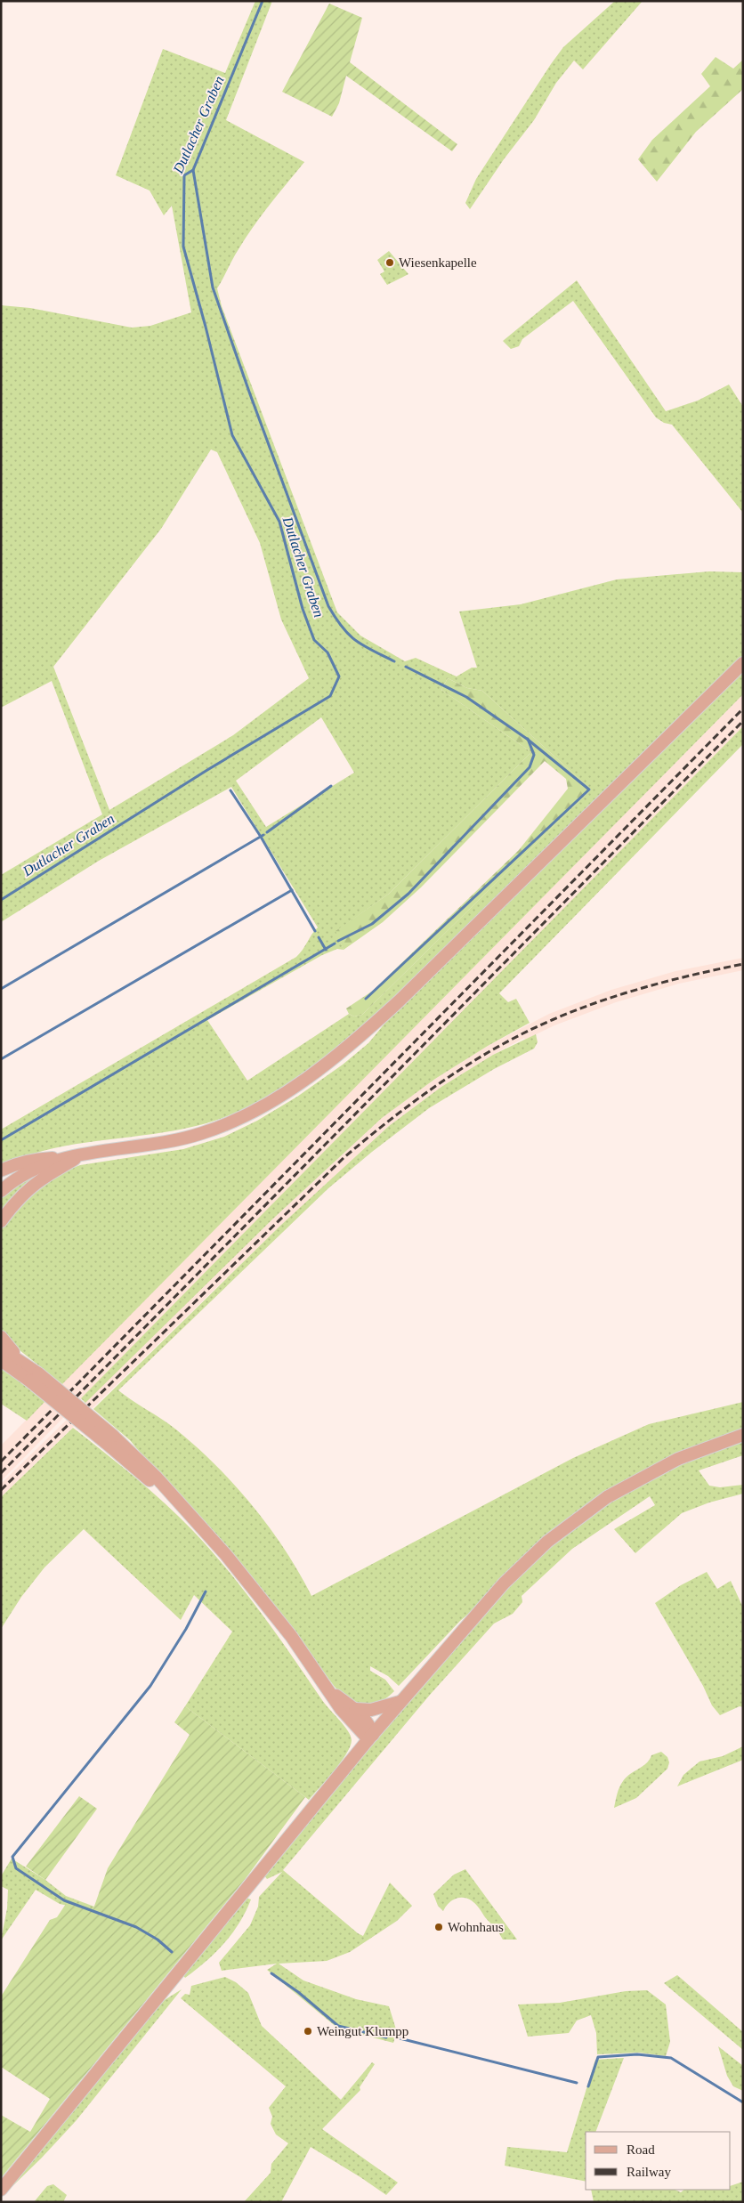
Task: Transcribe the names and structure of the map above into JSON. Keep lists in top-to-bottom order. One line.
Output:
{"water":["Dutlacher Graben"],"places":["Wiesenkapelle","Wohnhaus","Weingut Klumpp"],"legend":["Road","Railway"]}
